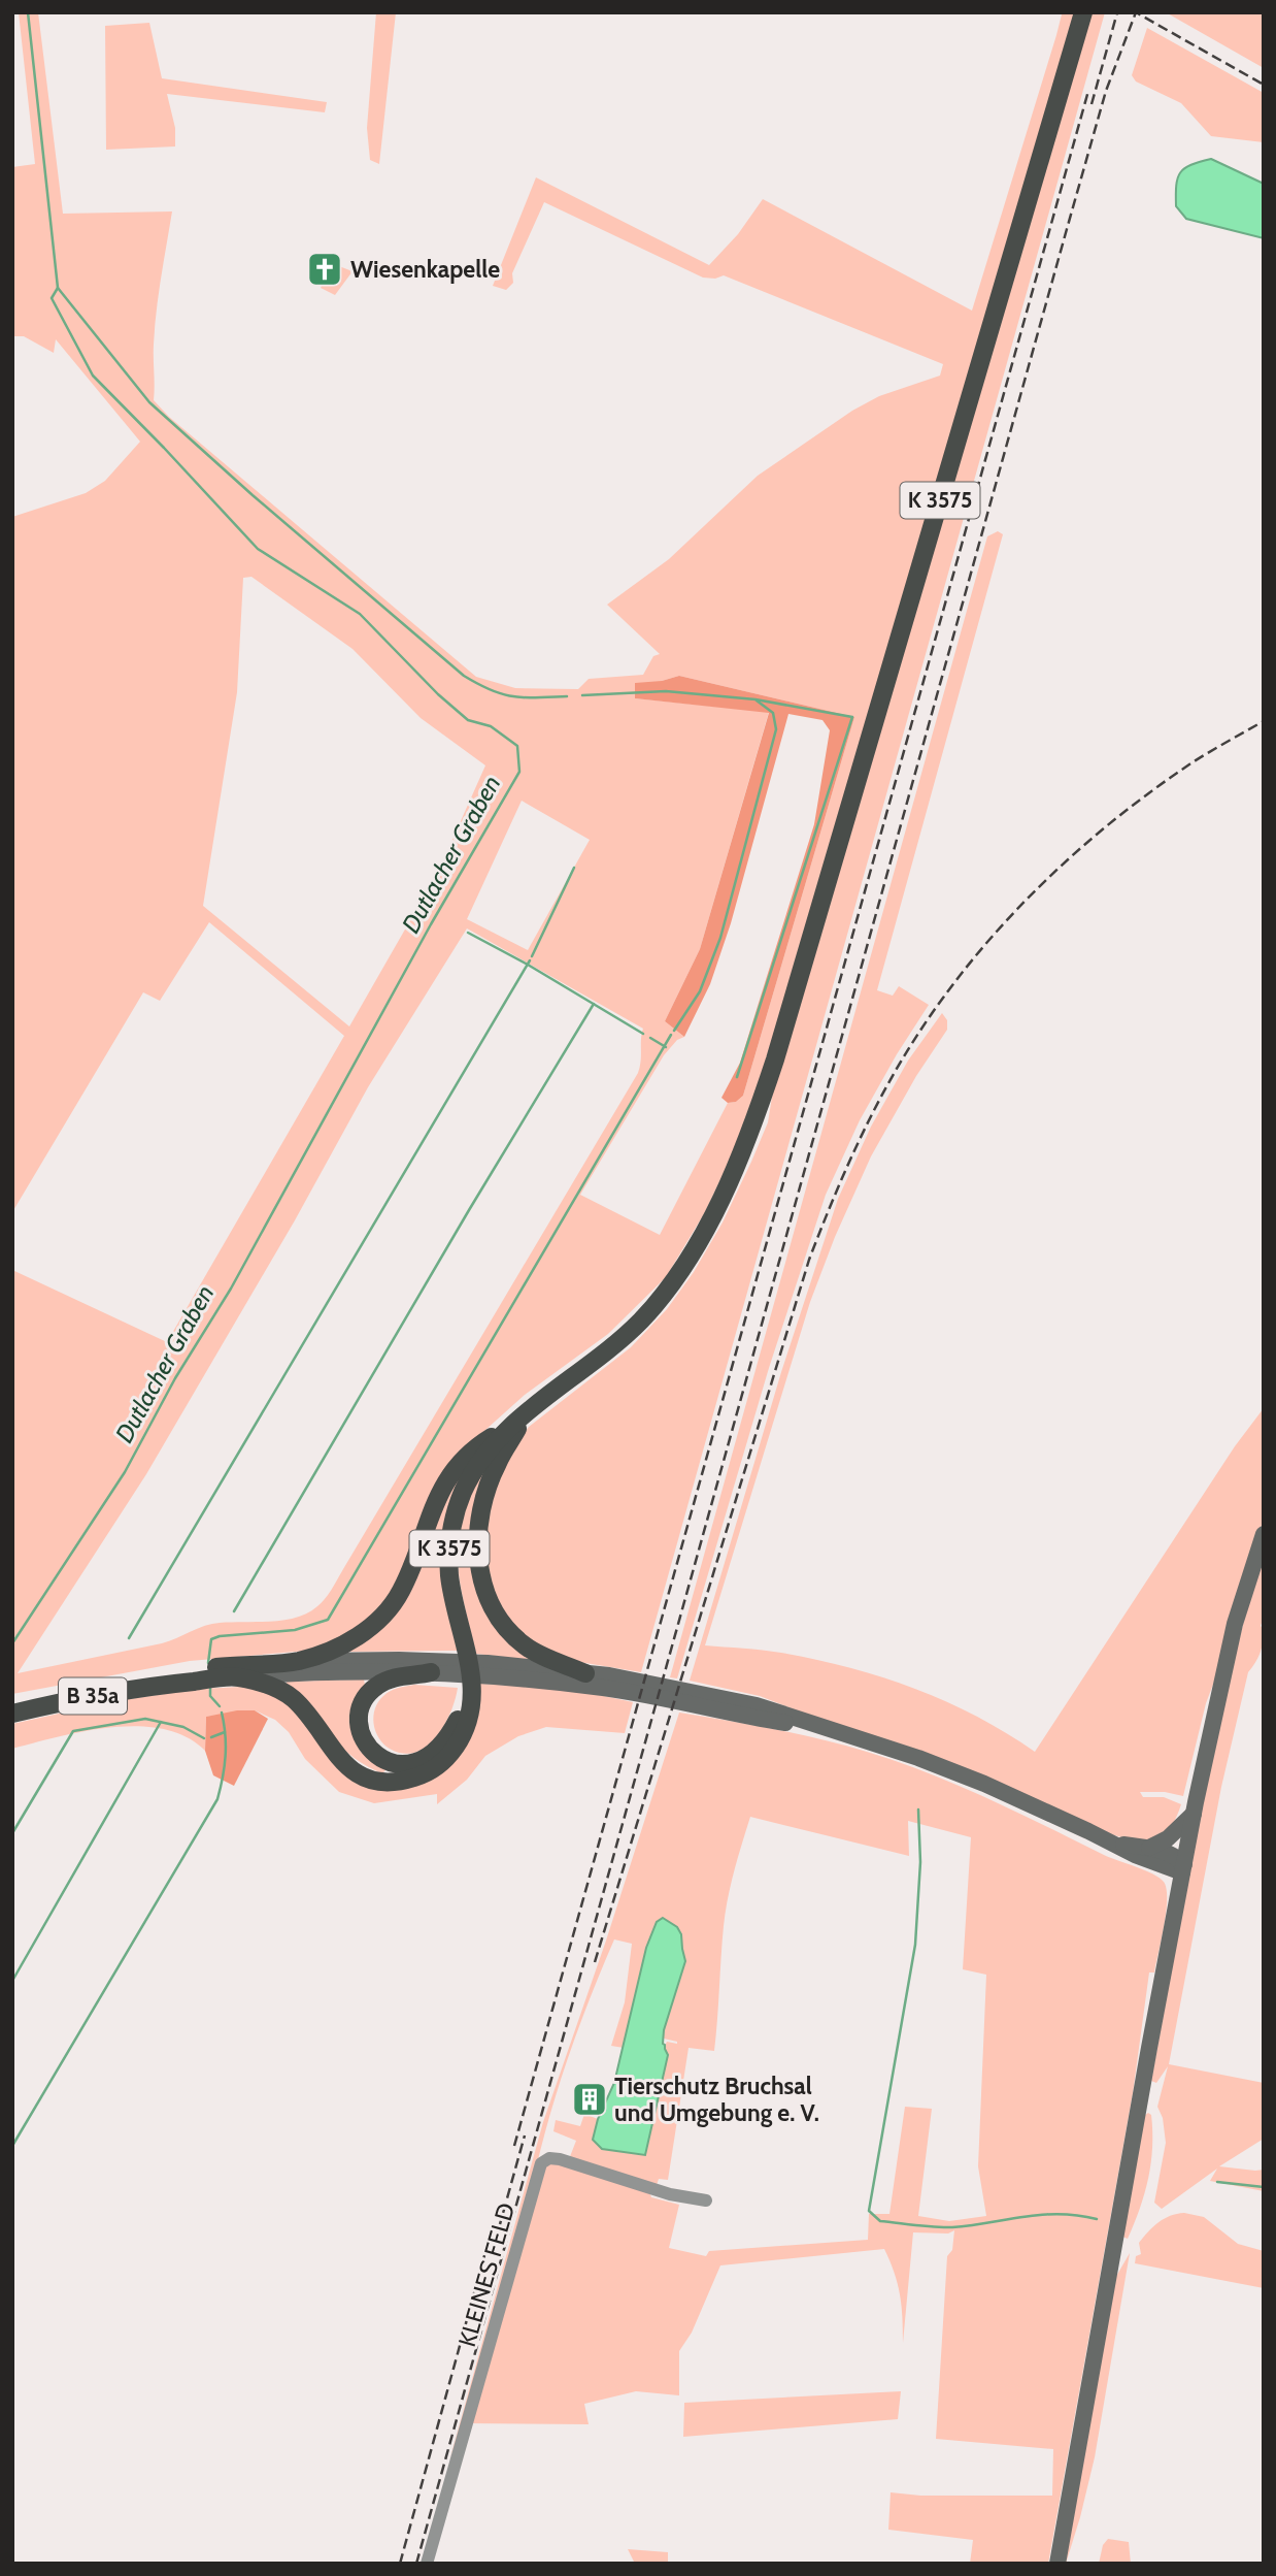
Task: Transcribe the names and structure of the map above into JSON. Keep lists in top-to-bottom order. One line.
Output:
{"streets":{"main road":["K 3575","B 35a"],"street":["KLEINES FELD"]},"crossings":[["K 3575","B 35a"]],"water":["Dutlacher Graben"],"places":{"church":["Wiesenkapelle"],"building":["Tierschutz Bruchsal und Umgebung e. V."]}}
